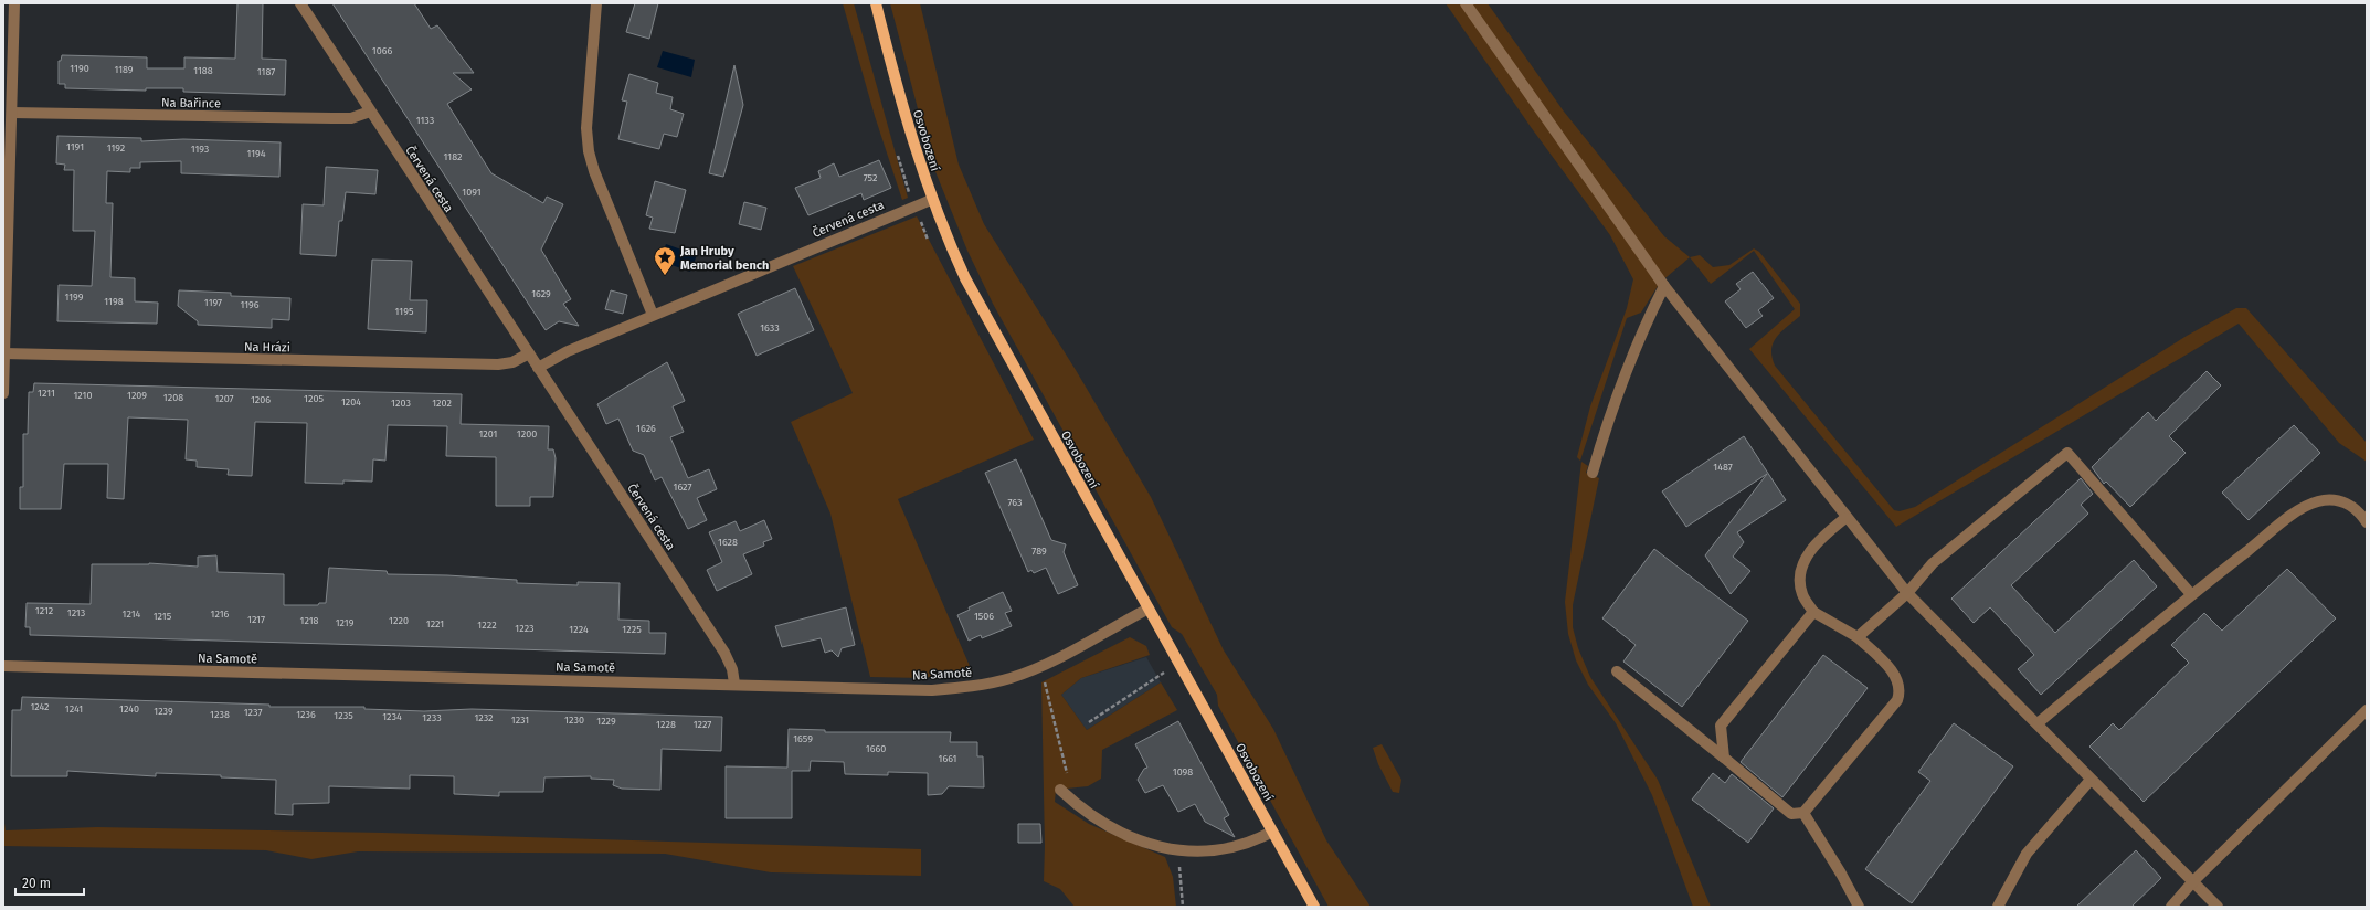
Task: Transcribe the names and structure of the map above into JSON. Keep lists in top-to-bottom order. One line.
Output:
{"streets":{"main road":["Osvobození"],"street":["Na Bařince","Červená cesta","Na Hrázi","Na Samotě"]},"crossings":[["Na Bařince","Červená cesta"],["Osvobození","Červená cesta"],["Osvobození","Na Samotě"],["Červená cesta","Na Hrázi"],["Červená cesta","Na Samotě"]],"places":{"place":["Jan Hruby Memorial bench"]},"house_numbers":["1066","1190","1189","1188","1187","1133","1191","1192","1193","1194","1182","752","1091","1629","1199","1198","1197","1196","1195","1633","1211","1210","1209","1208","1207","1205","1206","1204","1203","1202","1626","1201","1200","1487","1627","763","1628","789","1212","1213","1214","1216","1215","1506","1217","1218","1220","1219","1221","1222","1223","1224","1225","1242","1241","1240","1239","1237","1238","1236","1235","1234","1233","1232","1231","1230","1229","1228","1227","1659","1660","1661","1098"],"scale_bar":"20 m"}
